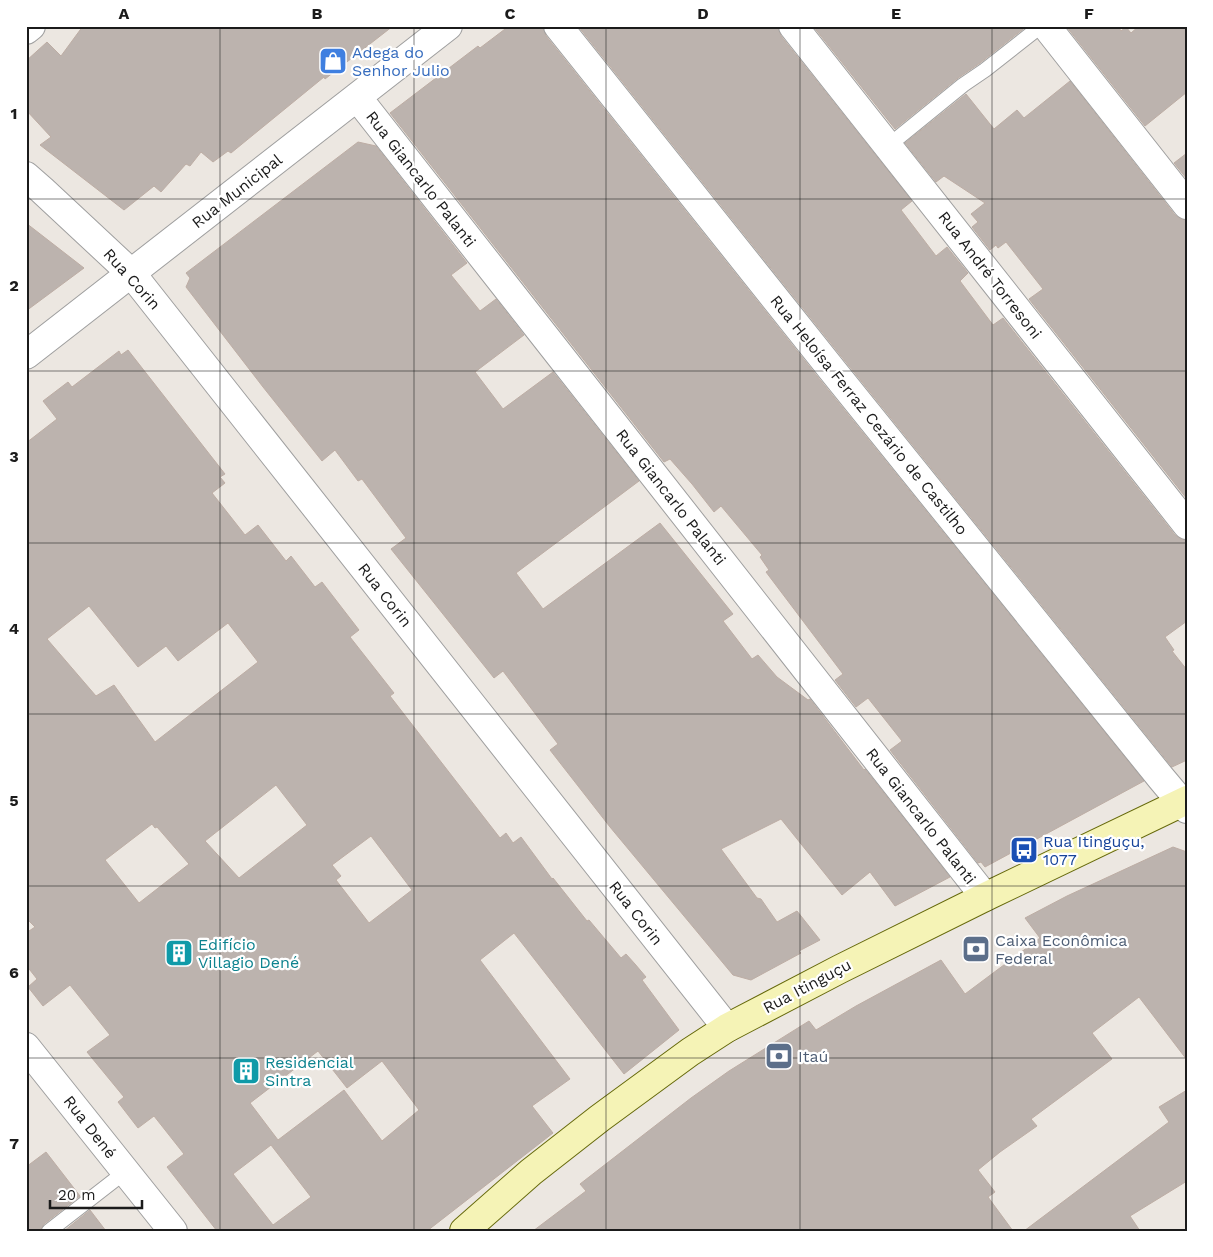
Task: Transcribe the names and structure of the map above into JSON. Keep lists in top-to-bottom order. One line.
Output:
{"streets":{"main road":["Rua Itinguçu"],"street":["Rua Giancarlo Palanti","Rua Municipal","Rua André Torresoni","Rua Corin","Rua Heloísa Ferraz Cezário de Castilho","Rua Dené"]},"crossings":[["Rua Giancarlo Palanti","Rua Municipal"],["Rua Giancarlo Palanti","Rua Itinguçu"],["Rua Municipal","Rua Corin"],["Rua Corin","Rua Itinguçu"],["Rua Heloísa Ferraz Cezário de Castilho","Rua Itinguçu"]],"places":{"shop":["Adega do Senhor Julio"],"bus stop":["Rua Itinguçu, 1077"],"bank":["Caixa Econômica Federal","Itaú"],"building":["Edifício Villagio Dené","Residencial Sintra"]},"scale_bar":"20 m","grid":{"columns":["A","B","C","D","E","F"],"rows":["1","2","3","4","5","6","7"]}}
